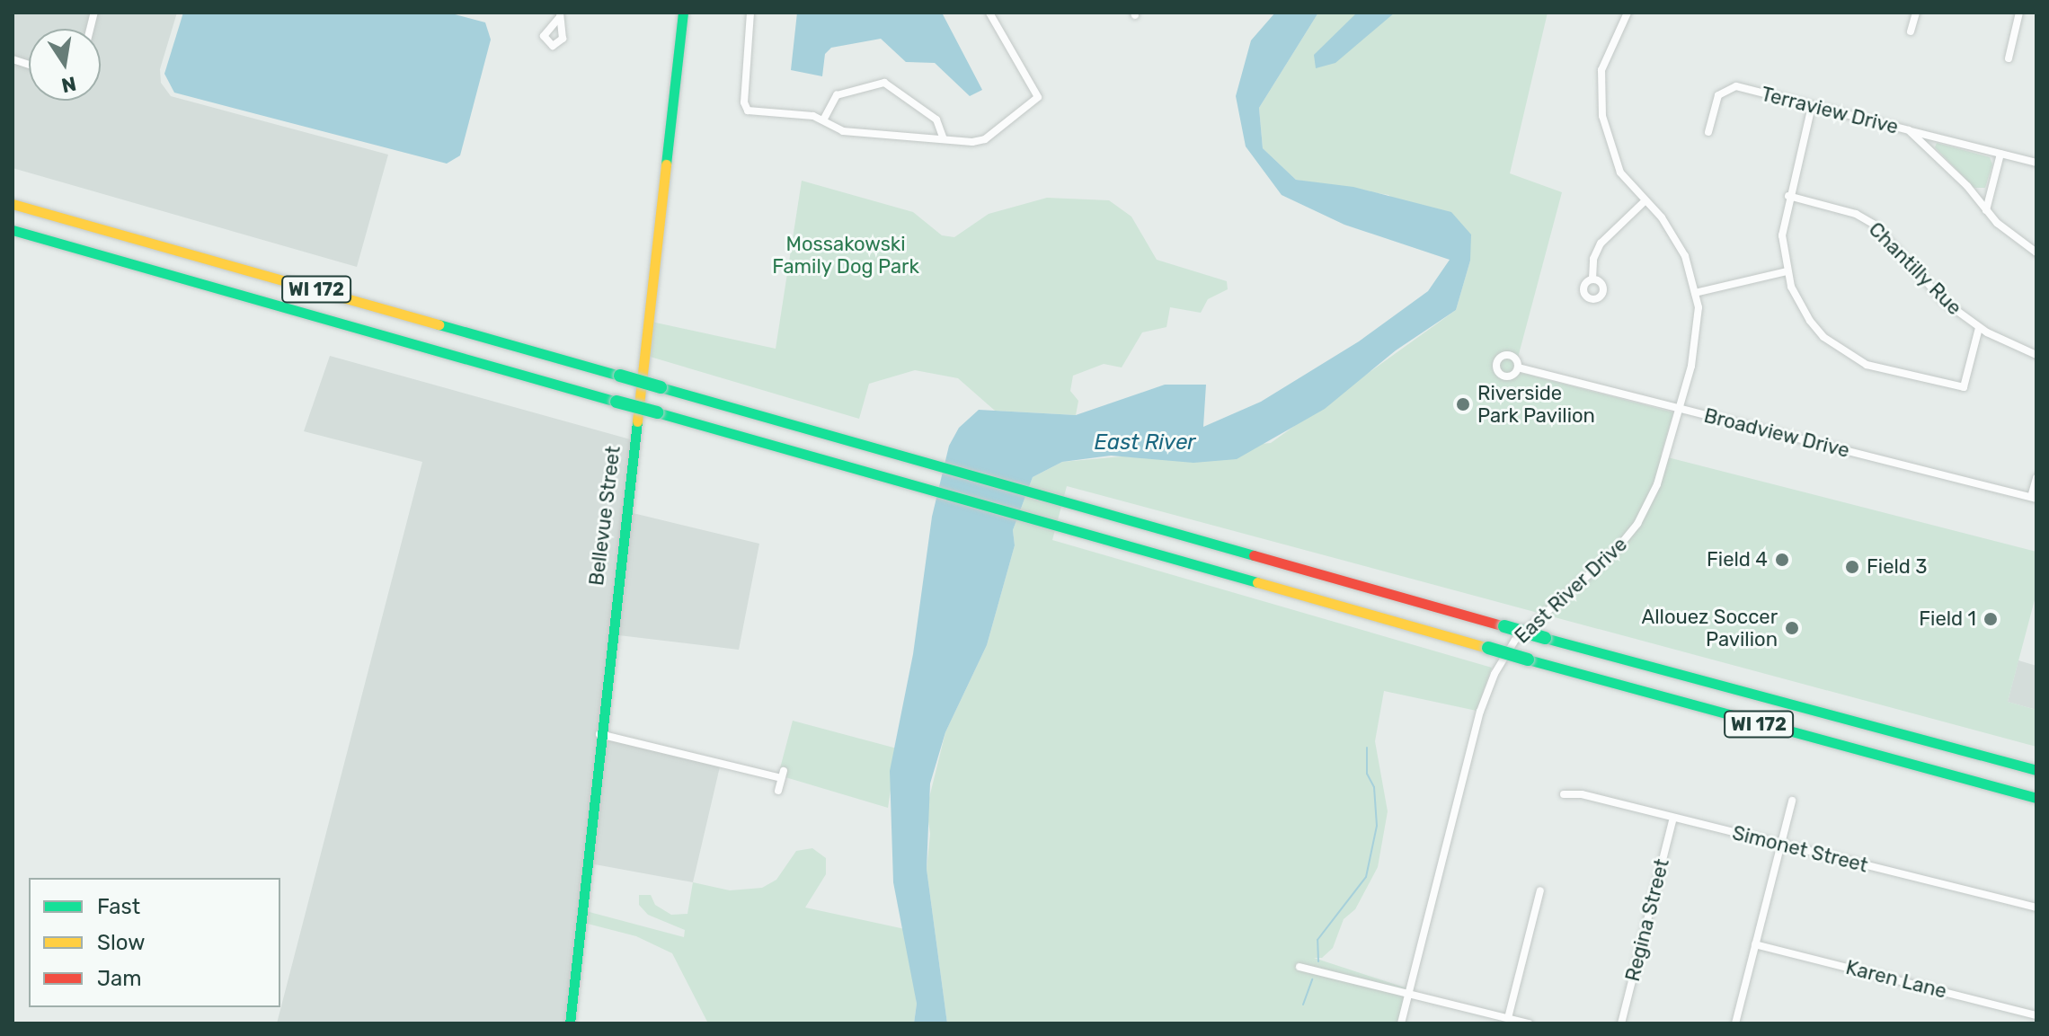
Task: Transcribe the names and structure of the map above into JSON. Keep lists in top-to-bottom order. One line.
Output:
{"streets":{"main road":["WI 172","Bellevue Street"],"street":["Terraview Drive","Chantilly Rue","Broadview Drive","East River Drive","Simonet Street","Regina Street","Karen Lane"]},"crossings":[["Broadview Drive","East River Drive"],["Simonet Street","Regina Street"]],"water":["East River"],"parks":["Mossakowski Family Dog Park"],"places":["Riverside Park Pavilion","Field 4","Field 3","Field 1","Allouez Soccer Pavilion"],"legend":["Fast","Slow","Jam"],"north":"bottom"}
